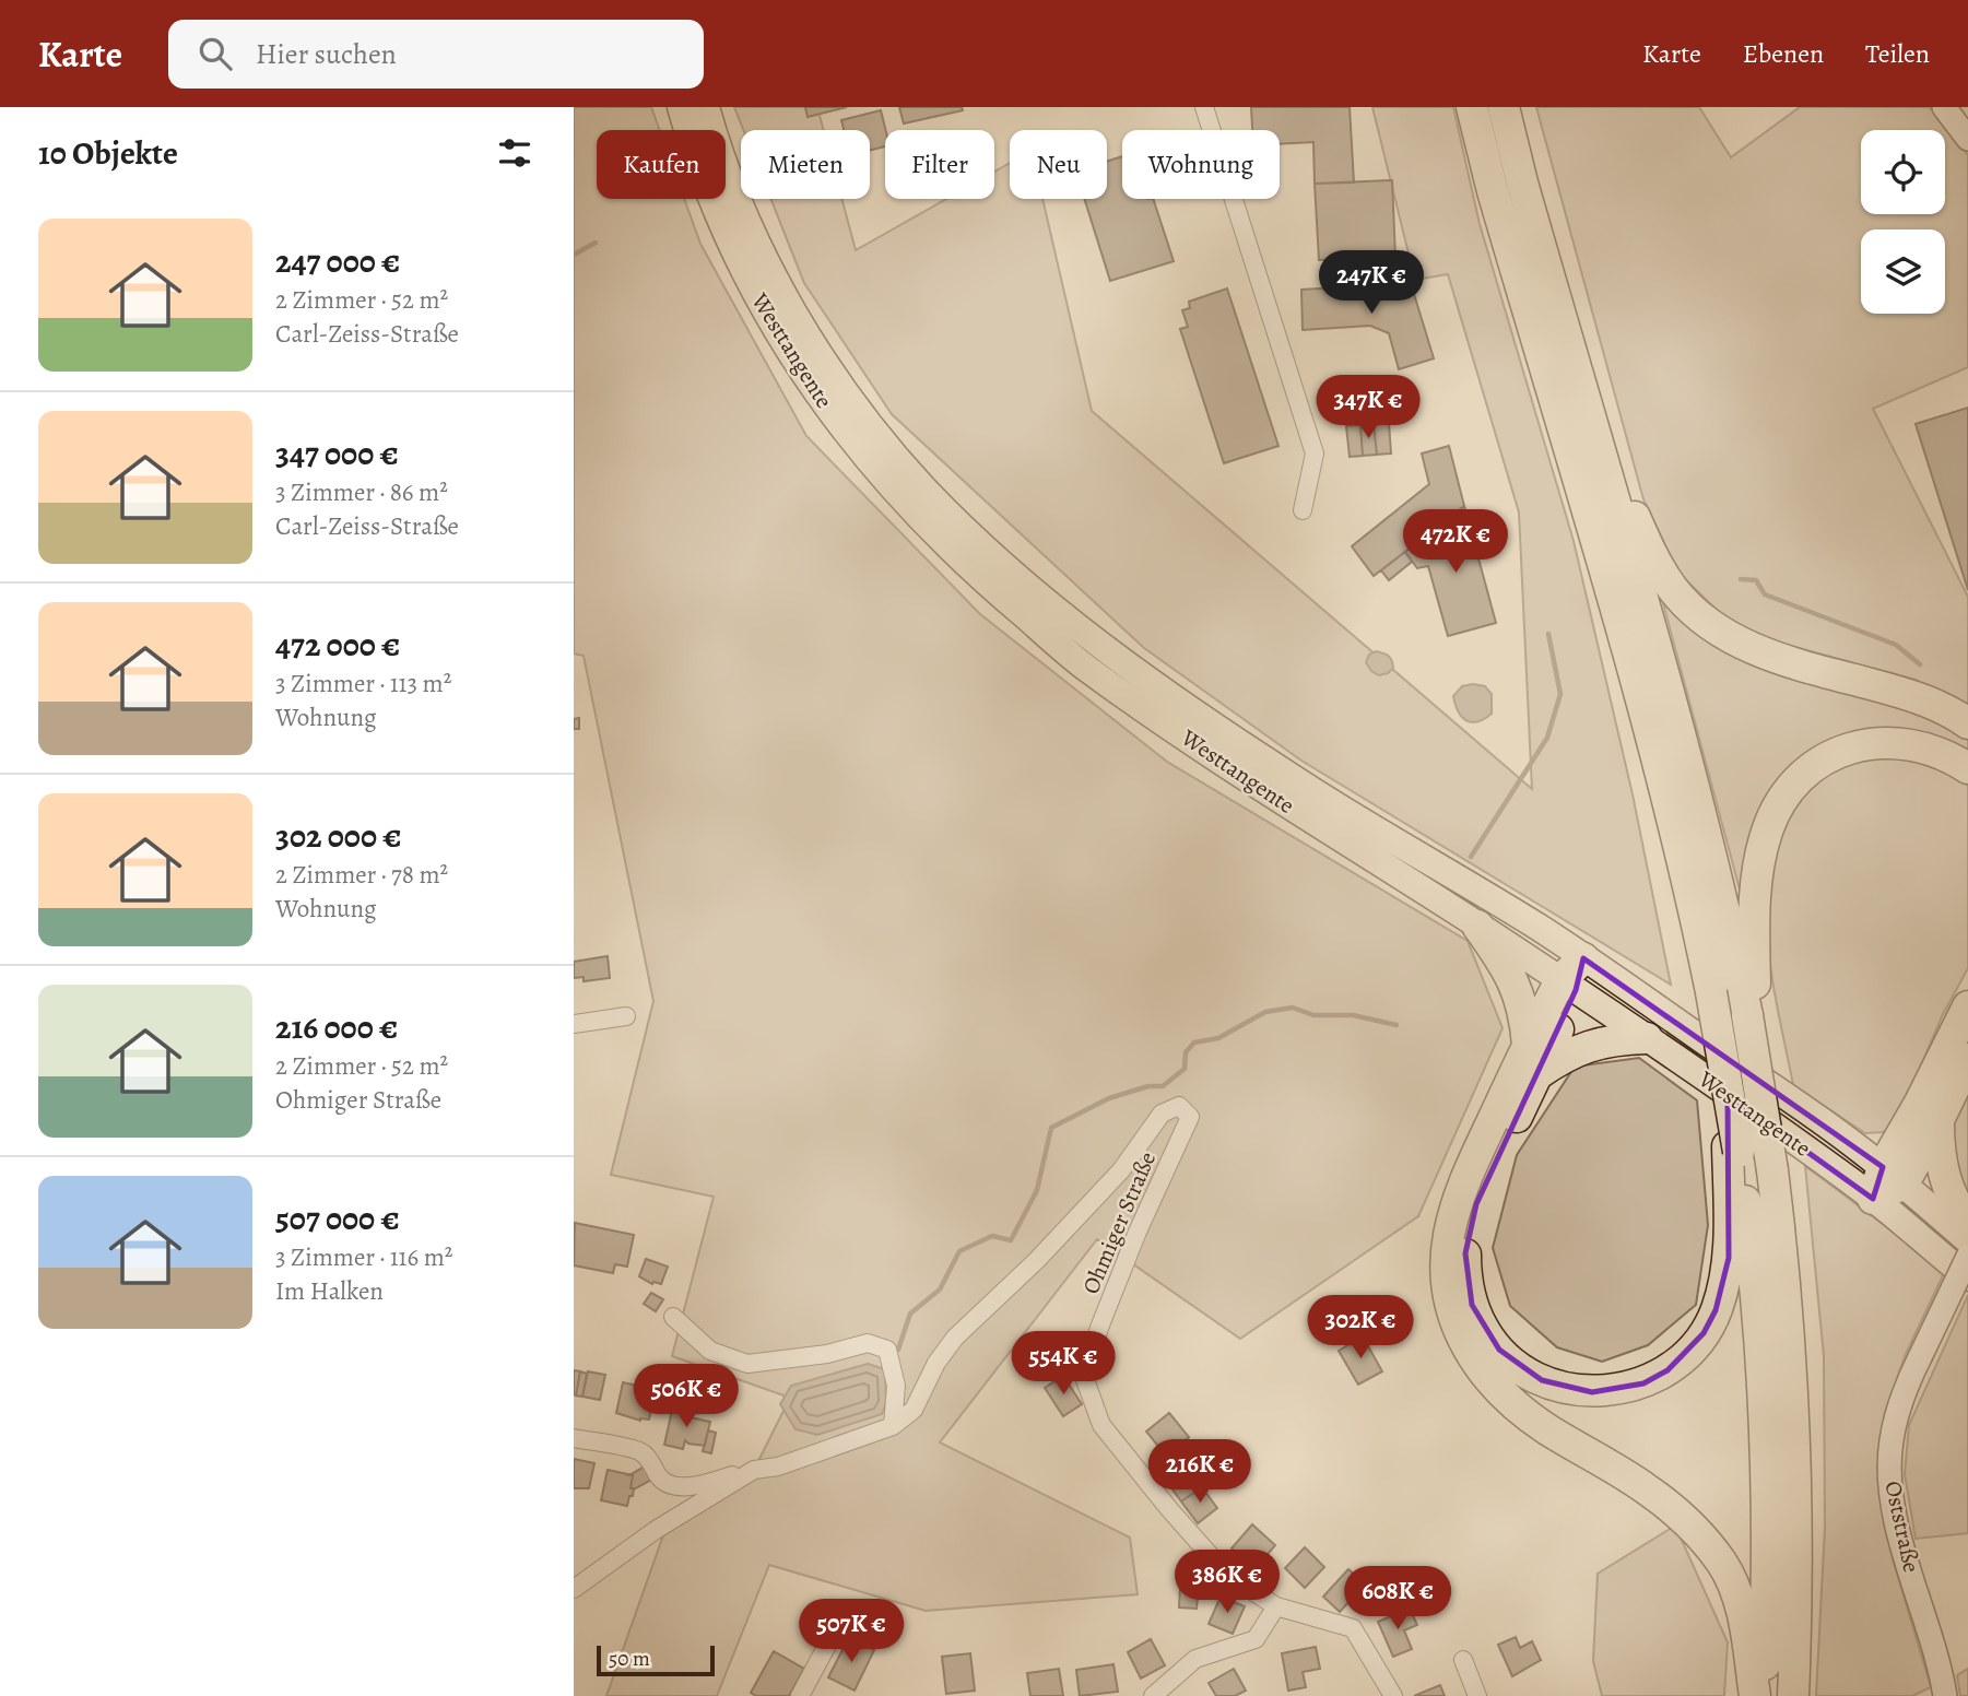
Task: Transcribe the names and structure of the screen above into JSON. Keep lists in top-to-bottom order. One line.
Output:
{"streets":{"main road":["Westtangente"],"street":["Ohmiger Straße","Oststraße"]},"scale_bar":"50 m","page":{"header":"Karte","search":"Hier suchen","nav":["Karte","Ebenen","Teilen"],"heading":"10 Objekte","chip":["Kaufen","Mieten","Filter","Neu","Wohnung"],"list":[{"name":"247 000 €","note":"2 Zimmer · 52 m² · Carl-Zeiss-Straße"},{"name":"347 000 €","note":"3 Zimmer · 86 m² · Carl-Zeiss-Straße"},{"name":"472 000 €","note":"3 Zimmer · 113 m² · Wohnung"},{"name":"302 000 €","note":"2 Zimmer · 78 m² · Wohnung"},{"name":"216 000 €","note":"2 Zimmer · 52 m² · Ohmiger Straße"},{"name":"507 000 €","note":"3 Zimmer · 116 m² · Im Halken"}],"price":["247K €","347K €","472K €","302K €","554K €","506K €","216K €","386K €","608K €","507K €"],"scale":"50 m"}}
